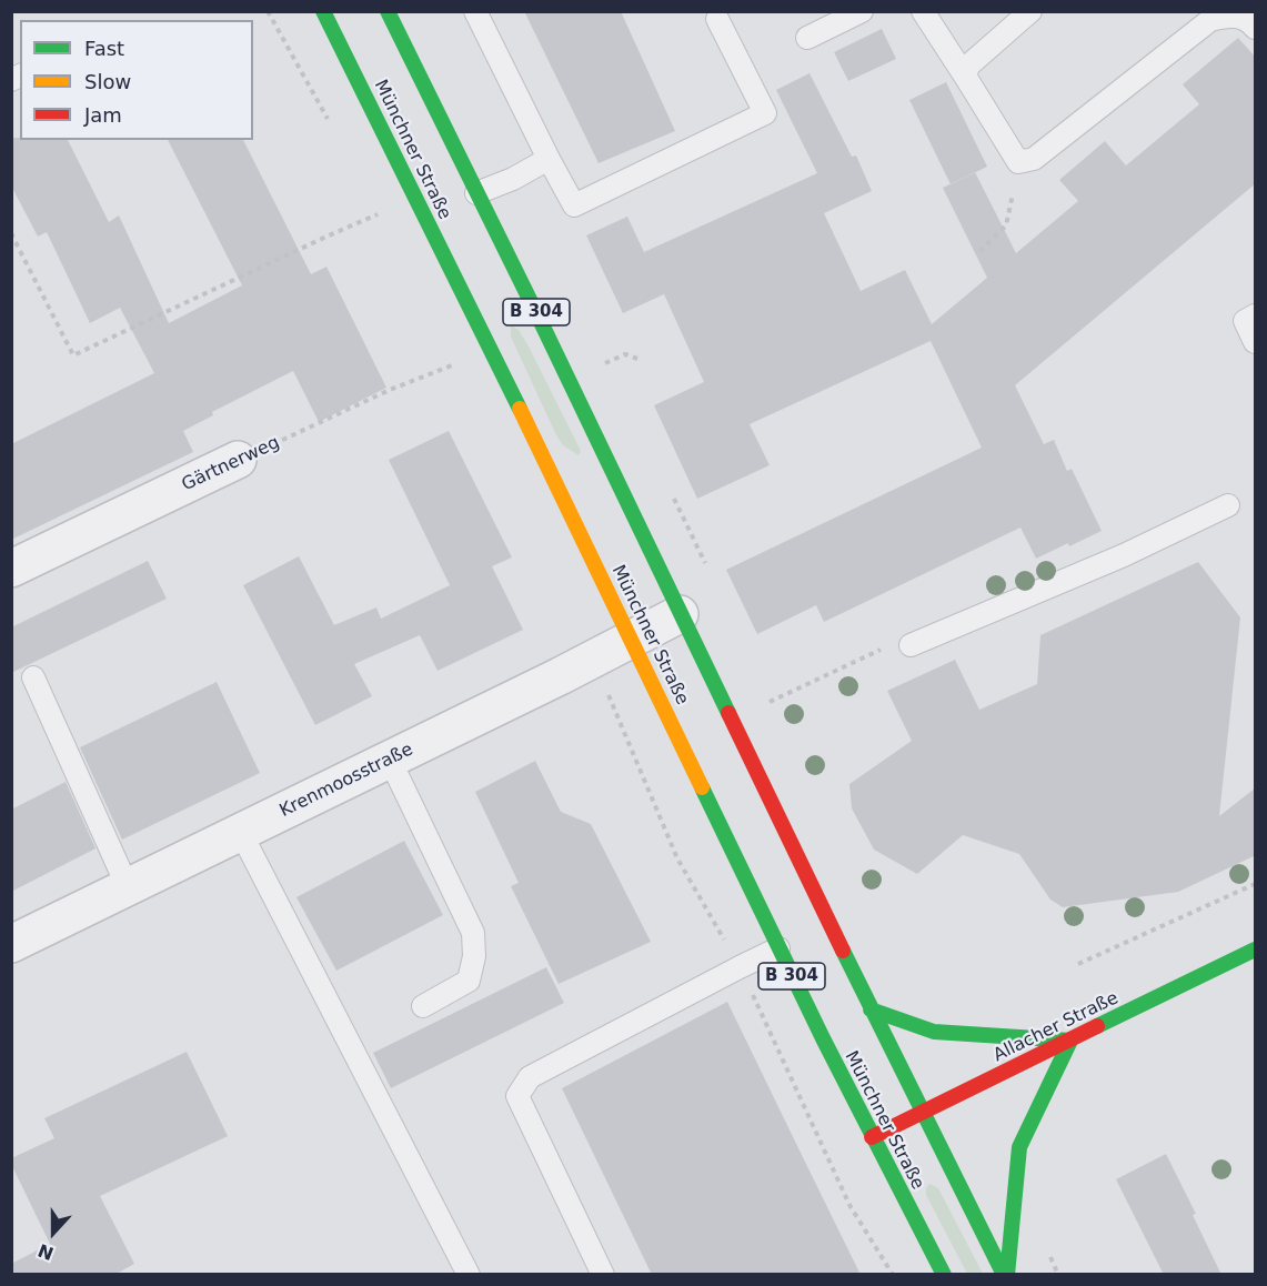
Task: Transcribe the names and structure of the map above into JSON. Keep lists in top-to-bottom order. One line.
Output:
{"streets":{"main road":["Münchner Straße","B 304","Allacher Straße"],"street":["Gärtnerweg","Krenmoosstraße"]},"crossings":[["Münchner Straße","Krenmoosstraße"],["Münchner Straße","Allacher Straße"]],"legend":["Fast","Slow","Jam"],"north":"bottom"}
